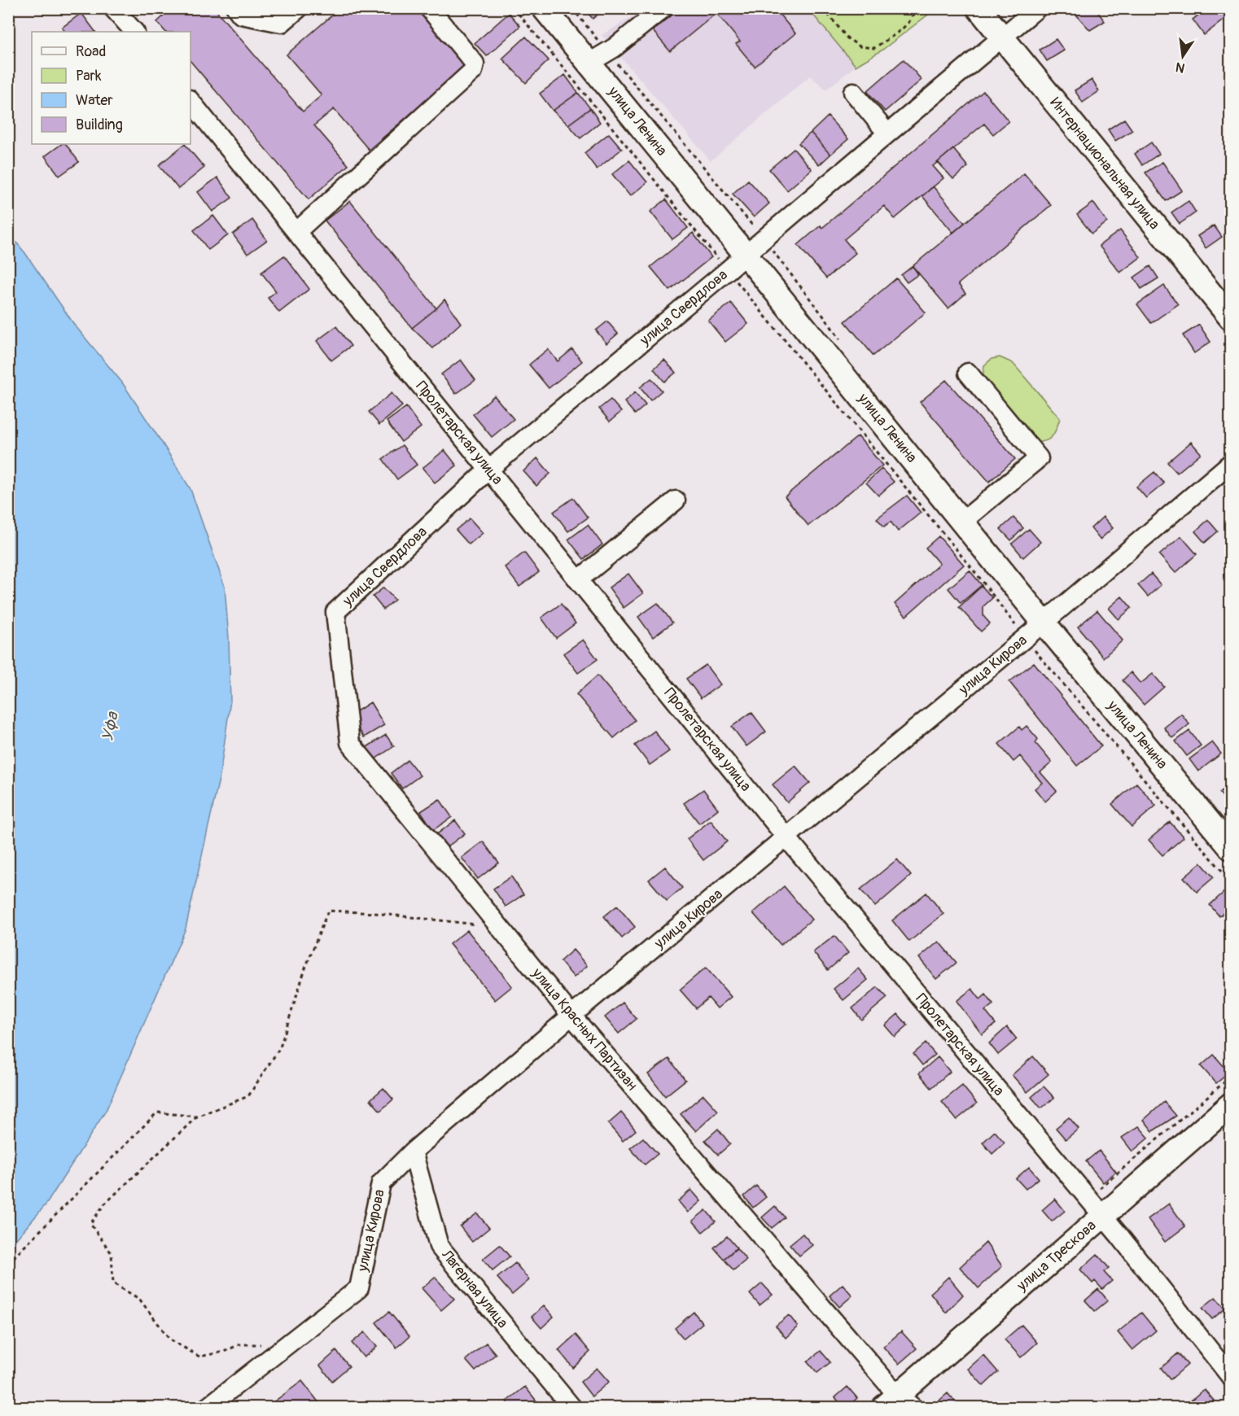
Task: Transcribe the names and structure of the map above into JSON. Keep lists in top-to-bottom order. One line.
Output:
{"streets":{"main road":["улица Ленина","Интернациональная улица","улица Трескова"],"street":["улица Свердлова","Пролетарская улица","улица Кирова","улица Красных Партизан","Лагерная улица"]},"crossings":[["улица Ленина","улица Свердлова"],["улица Ленина","улица Кирова"],["Интернациональная улица","улица Свердлова"],["улица Свердлова","Пролетарская улица"],["улица Свердлова","улица Красных Партизан"],["Пролетарская улица","улица Кирова"],["Пролетарская улица","улица Трескова"],["улица Кирова","улица Красных Партизан"],["улица Кирова","Лагерная улица"],["улица Красных Партизан","улица Трескова"]],"water":["Уфа"],"legend":["Road","Park","Water","Building"],"north":"bottom"}
